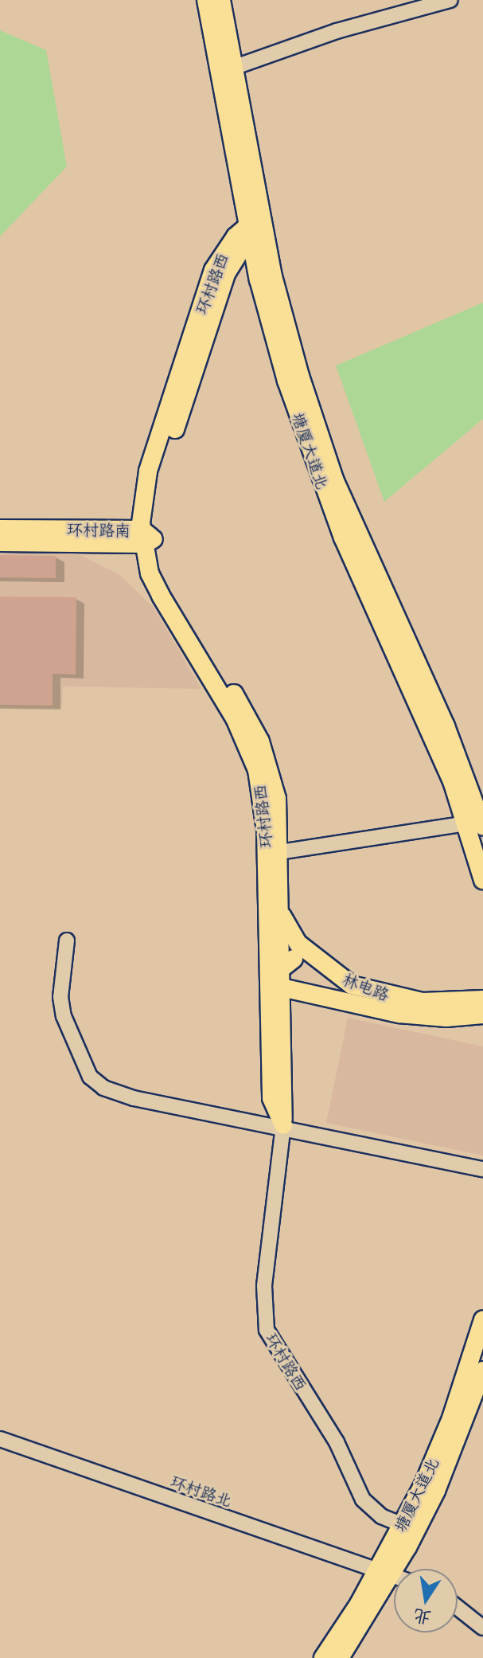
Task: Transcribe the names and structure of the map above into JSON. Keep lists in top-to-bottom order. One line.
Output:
{"streets":{"main road":["环村路西","塘厦大道北","环村路南","林电路"],"street":["环村路北"]},"crossings":[["环村路西","塘厦大道北"],["环村路西","环村路南"],["环村路西","林电路"],["塘厦大道北","环村路北"]],"north":"bottom"}
